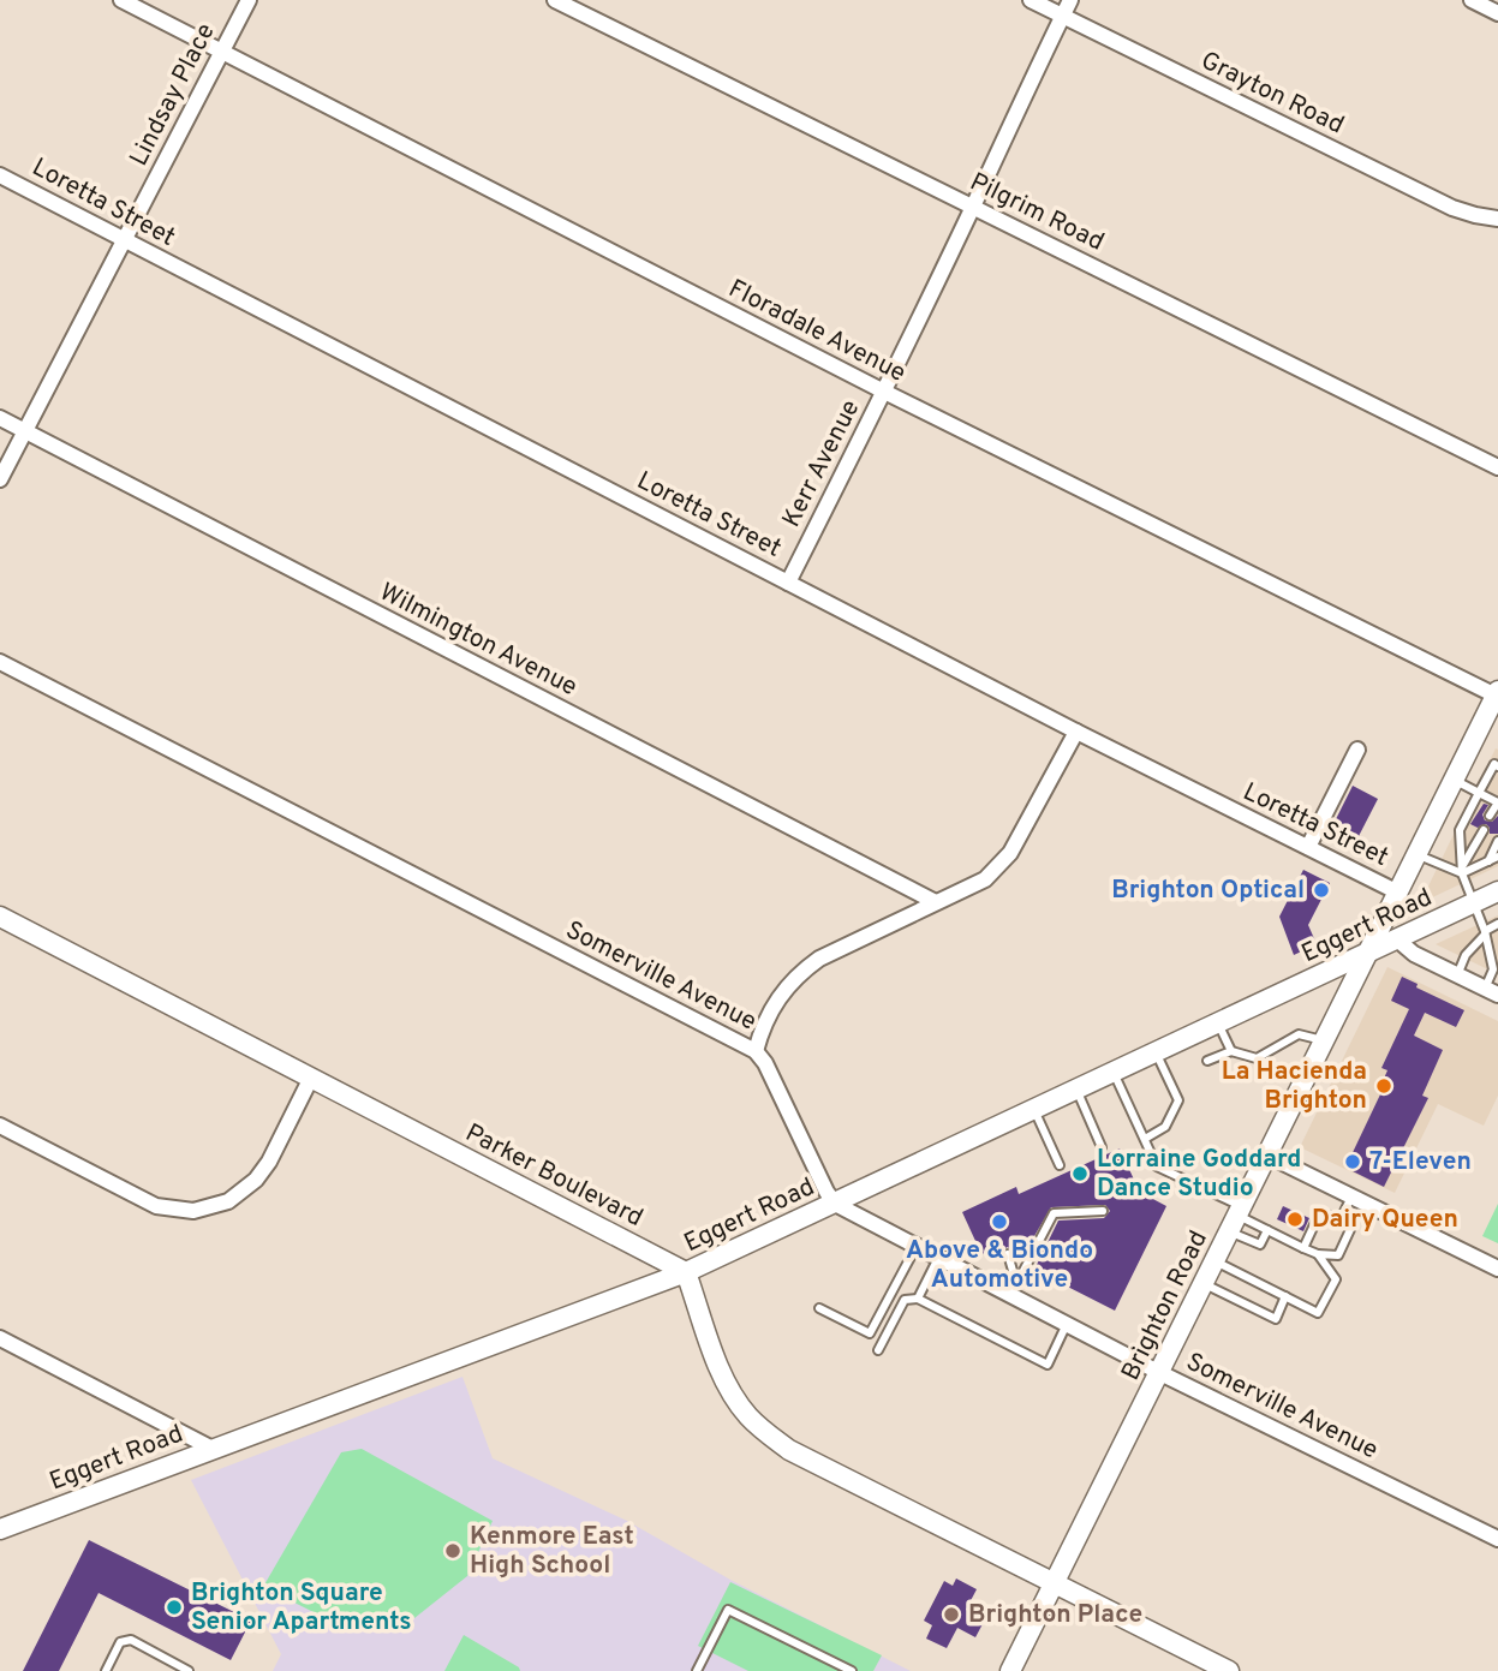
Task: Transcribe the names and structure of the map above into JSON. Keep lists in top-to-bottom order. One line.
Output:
{"streets":{"street":["Grayton Road","Lindsay Place","Loretta Street","Pilgrim Road","Floradale Avenue","Kerr Avenue","Wilmington Avenue","Eggert Road","Somerville Avenue","Parker Boulevard","Brighton Road"]},"crossings":[["Grayton Road","Kerr Avenue"],["Lindsay Place","Loretta Street"],["Lindsay Place","Floradale Avenue"],["Lindsay Place","Wilmington Avenue"],["Loretta Street","Kerr Avenue"],["Loretta Street","Brighton Road"],["Pilgrim Road","Kerr Avenue"],["Floradale Avenue","Kerr Avenue"],["Floradale Avenue","Brighton Road"],["Eggert Road","Somerville Avenue"],["Eggert Road","Parker Boulevard"],["Eggert Road","Brighton Road"],["Somerville Avenue","Brighton Road"]],"places":["Brighton Optical","La Hacienda Brighton","7-Eleven","Lorraine Goddard Dance Studio","Dairy Queen","Above & Biondo Automotive","Kenmore East High School","Brighton Square Senior Apartments","Brighton Place"]}
